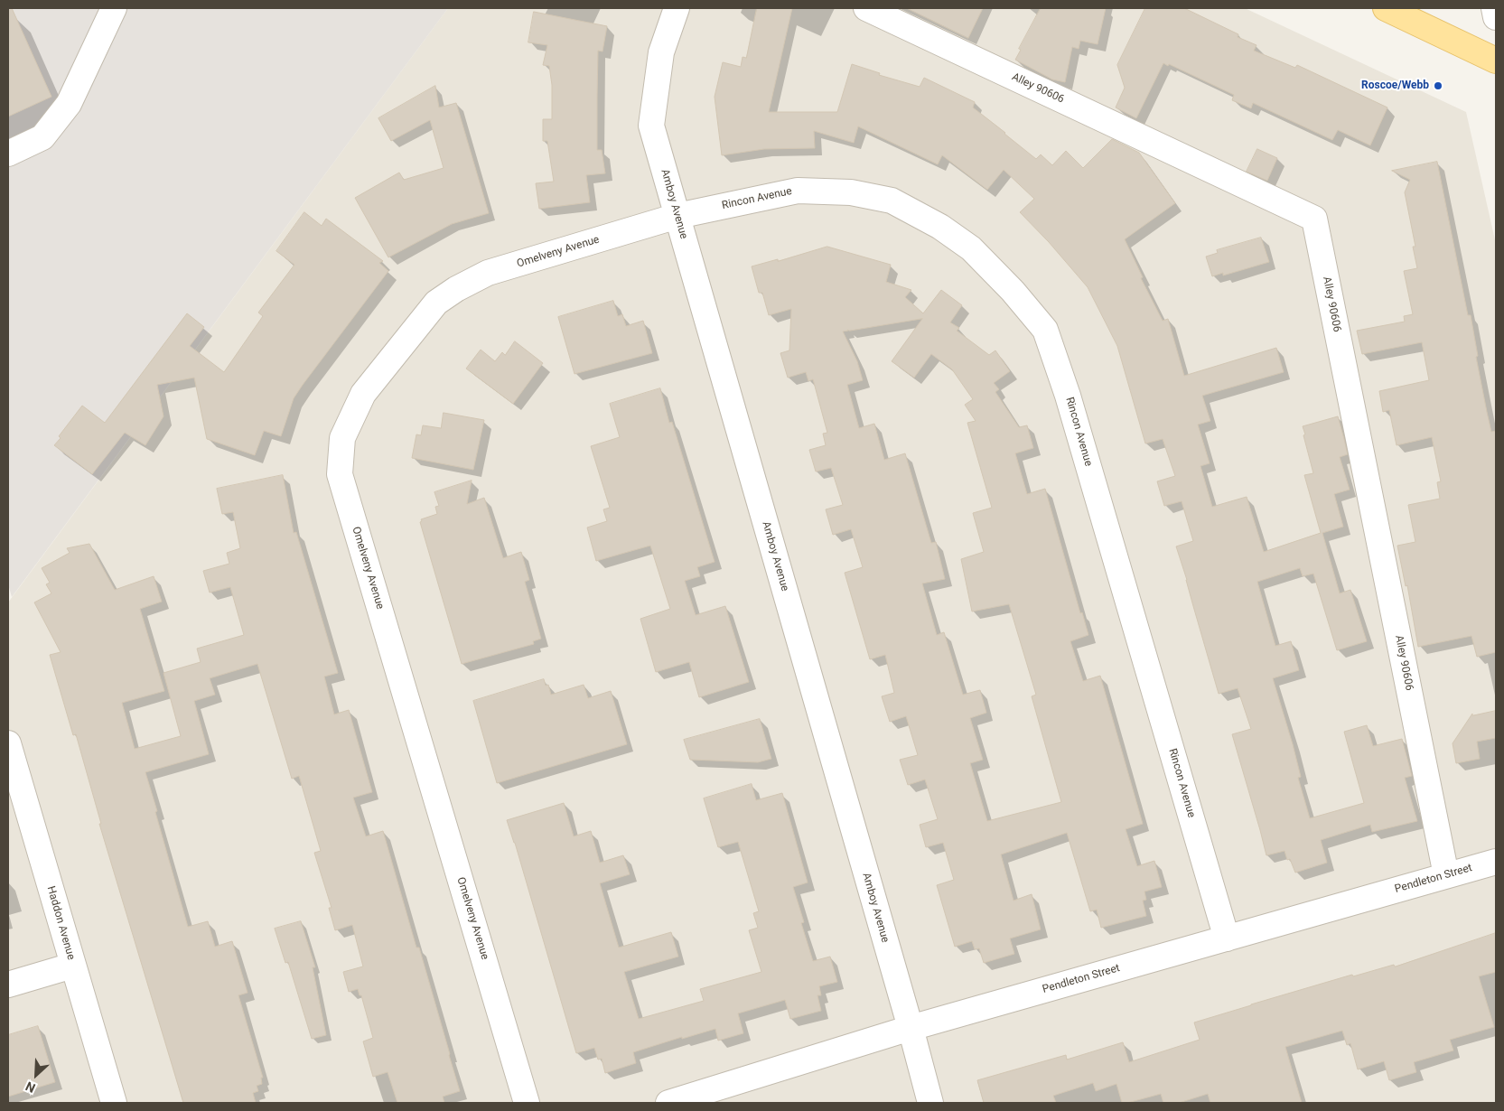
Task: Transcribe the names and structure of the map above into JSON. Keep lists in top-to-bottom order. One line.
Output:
{"streets":{"street":["Alley 90606","Rincon Avenue","Amboy Avenue","Omelveny Avenue","Pendleton Street","Haddon Avenue"]},"crossings":[["Alley 90606","Pendleton Street"],["Rincon Avenue","Amboy Avenue"],["Rincon Avenue","Omelveny Avenue"],["Rincon Avenue","Pendleton Street"],["Amboy Avenue","Omelveny Avenue"],["Amboy Avenue","Pendleton Street"]],"places":["Roscoe/Webb"],"north":"bottom left"}
